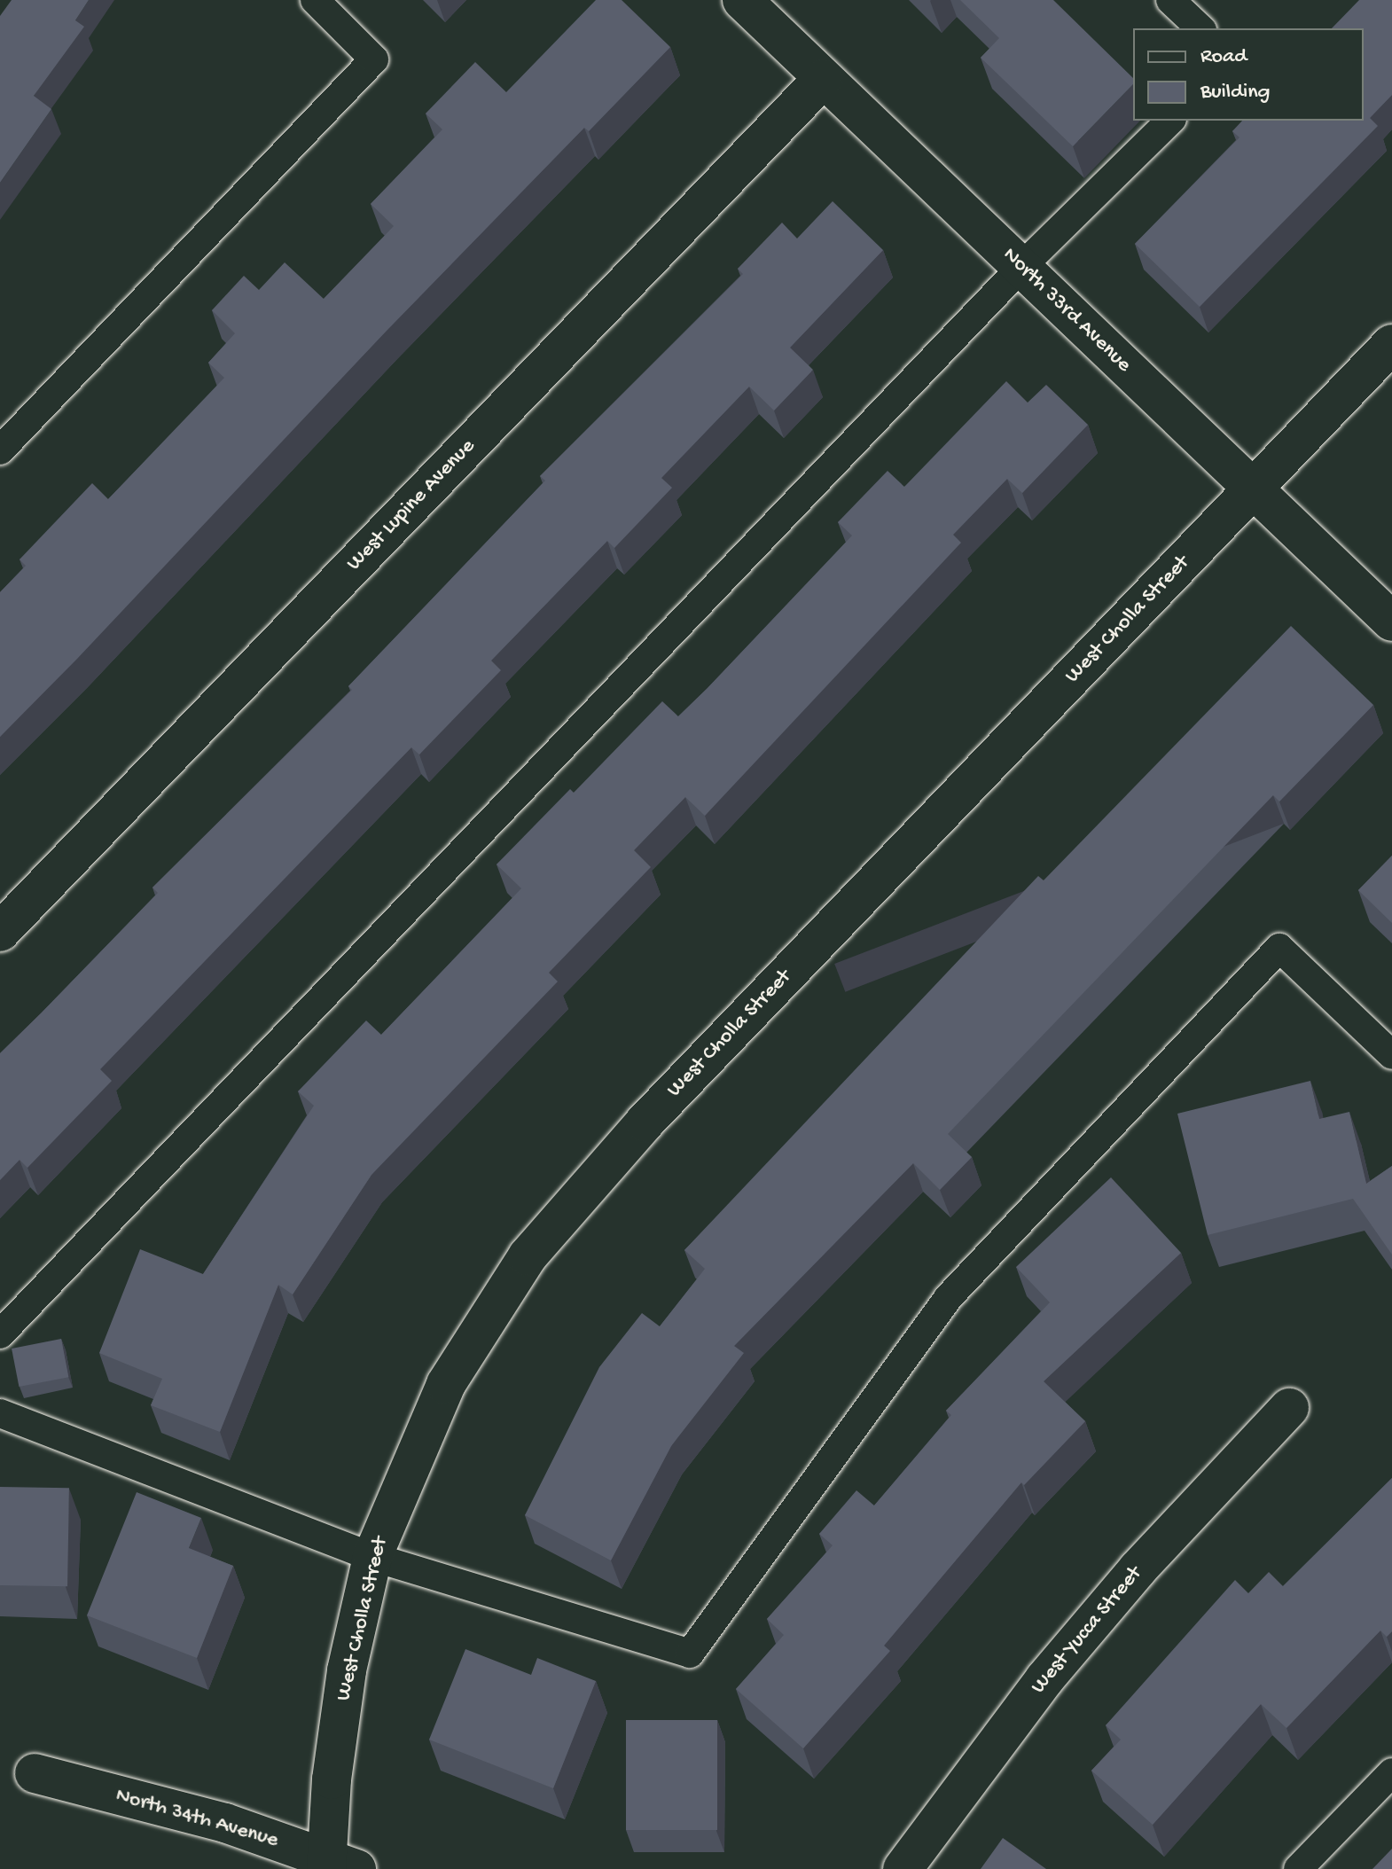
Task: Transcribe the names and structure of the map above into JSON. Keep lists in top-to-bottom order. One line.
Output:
{"streets":{"street":["North 33rd Avenue","West Lupine Avenue","West Cholla Street","West Yucca Street","North 34th Avenue"]},"crossings":[["North 33rd Avenue","West Lupine Avenue"],["North 33rd Avenue","West Cholla Street"],["West Cholla Street","North 34th Avenue"]],"legend":["Road","Building"]}
